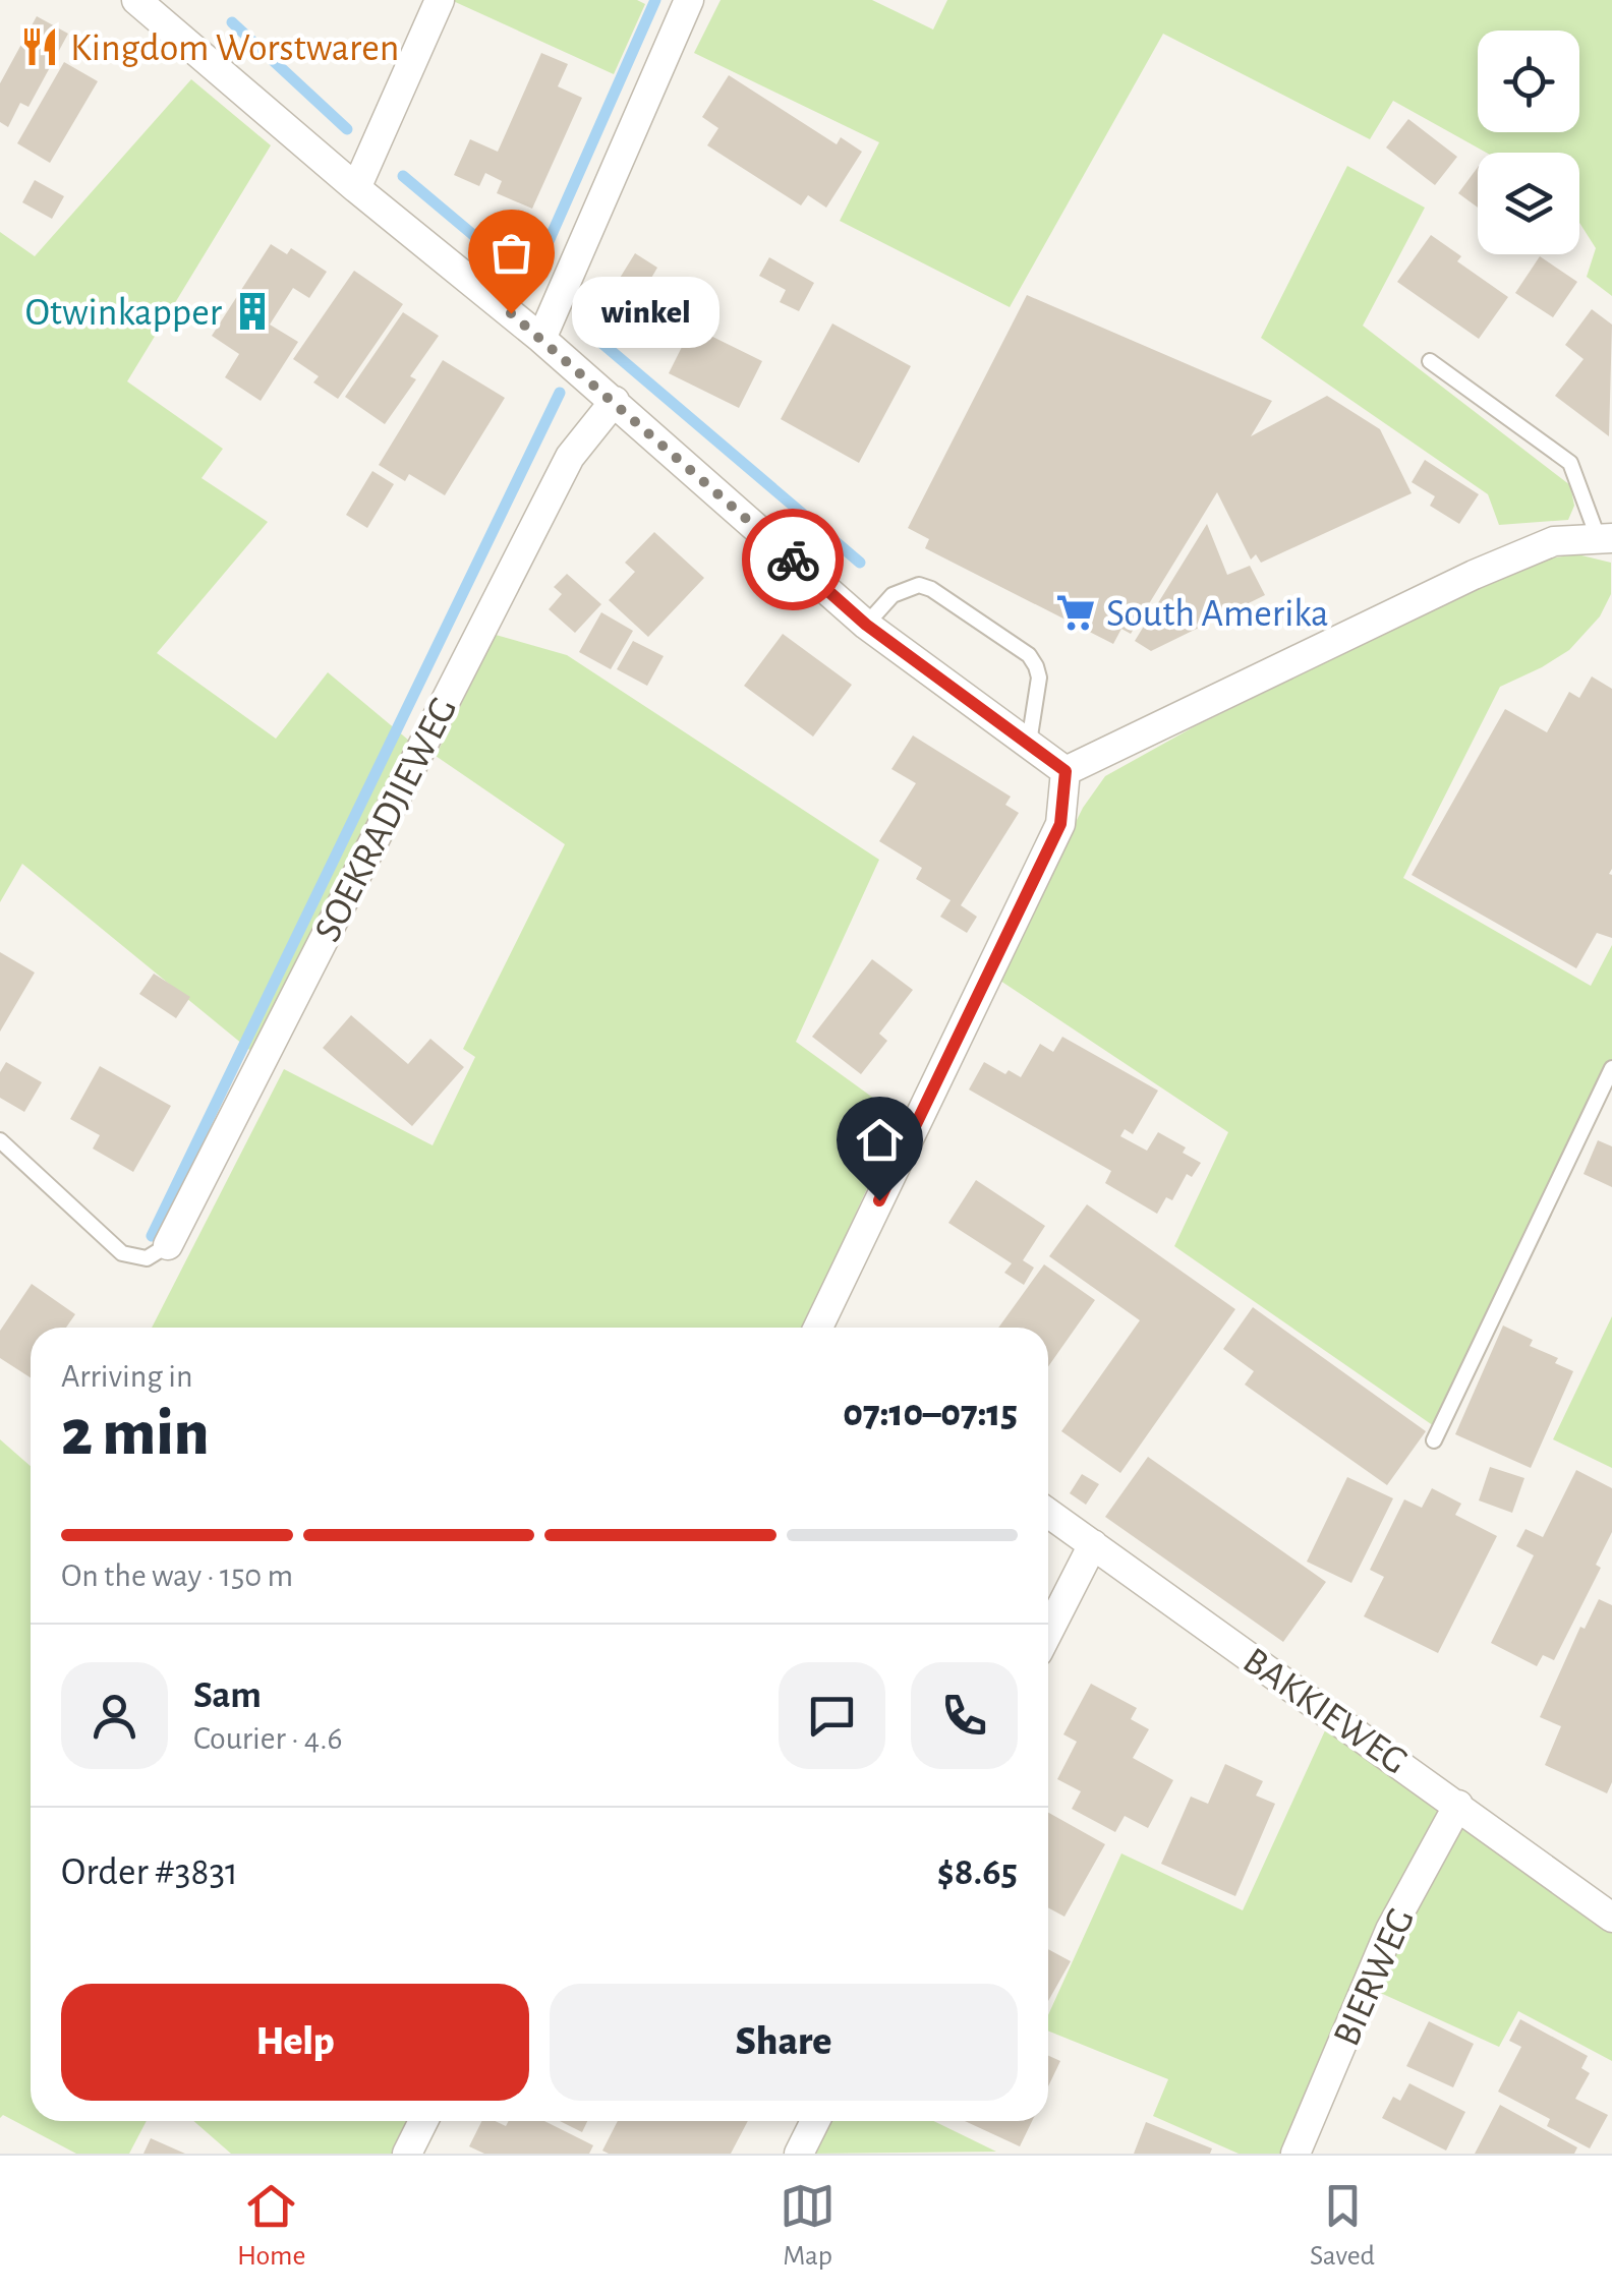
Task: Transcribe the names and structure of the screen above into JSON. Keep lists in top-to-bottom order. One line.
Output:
{"streets":{"street":["SOEKRADJIEWEG","BAKKIEWEG","BIERWEG"]},"crossings":[["BAKKIEWEG","BIERWEG"]],"places":{"restaurant":["Kingdom Worstwaren"],"building":["Otwinkapper"],"other":["winkel"],"supermarket":["South Amerika"]},"page":{"bubble":"winkel","heading":["2 min","Arriving in","07:10–07:15"],"panel":["Sam","Courier · 4.6","Order #3831","$8.65"],"bar":"On the way · 150 m","buttons":["Help","Share"],"tabs":["Home","Map","Saved"]}}
